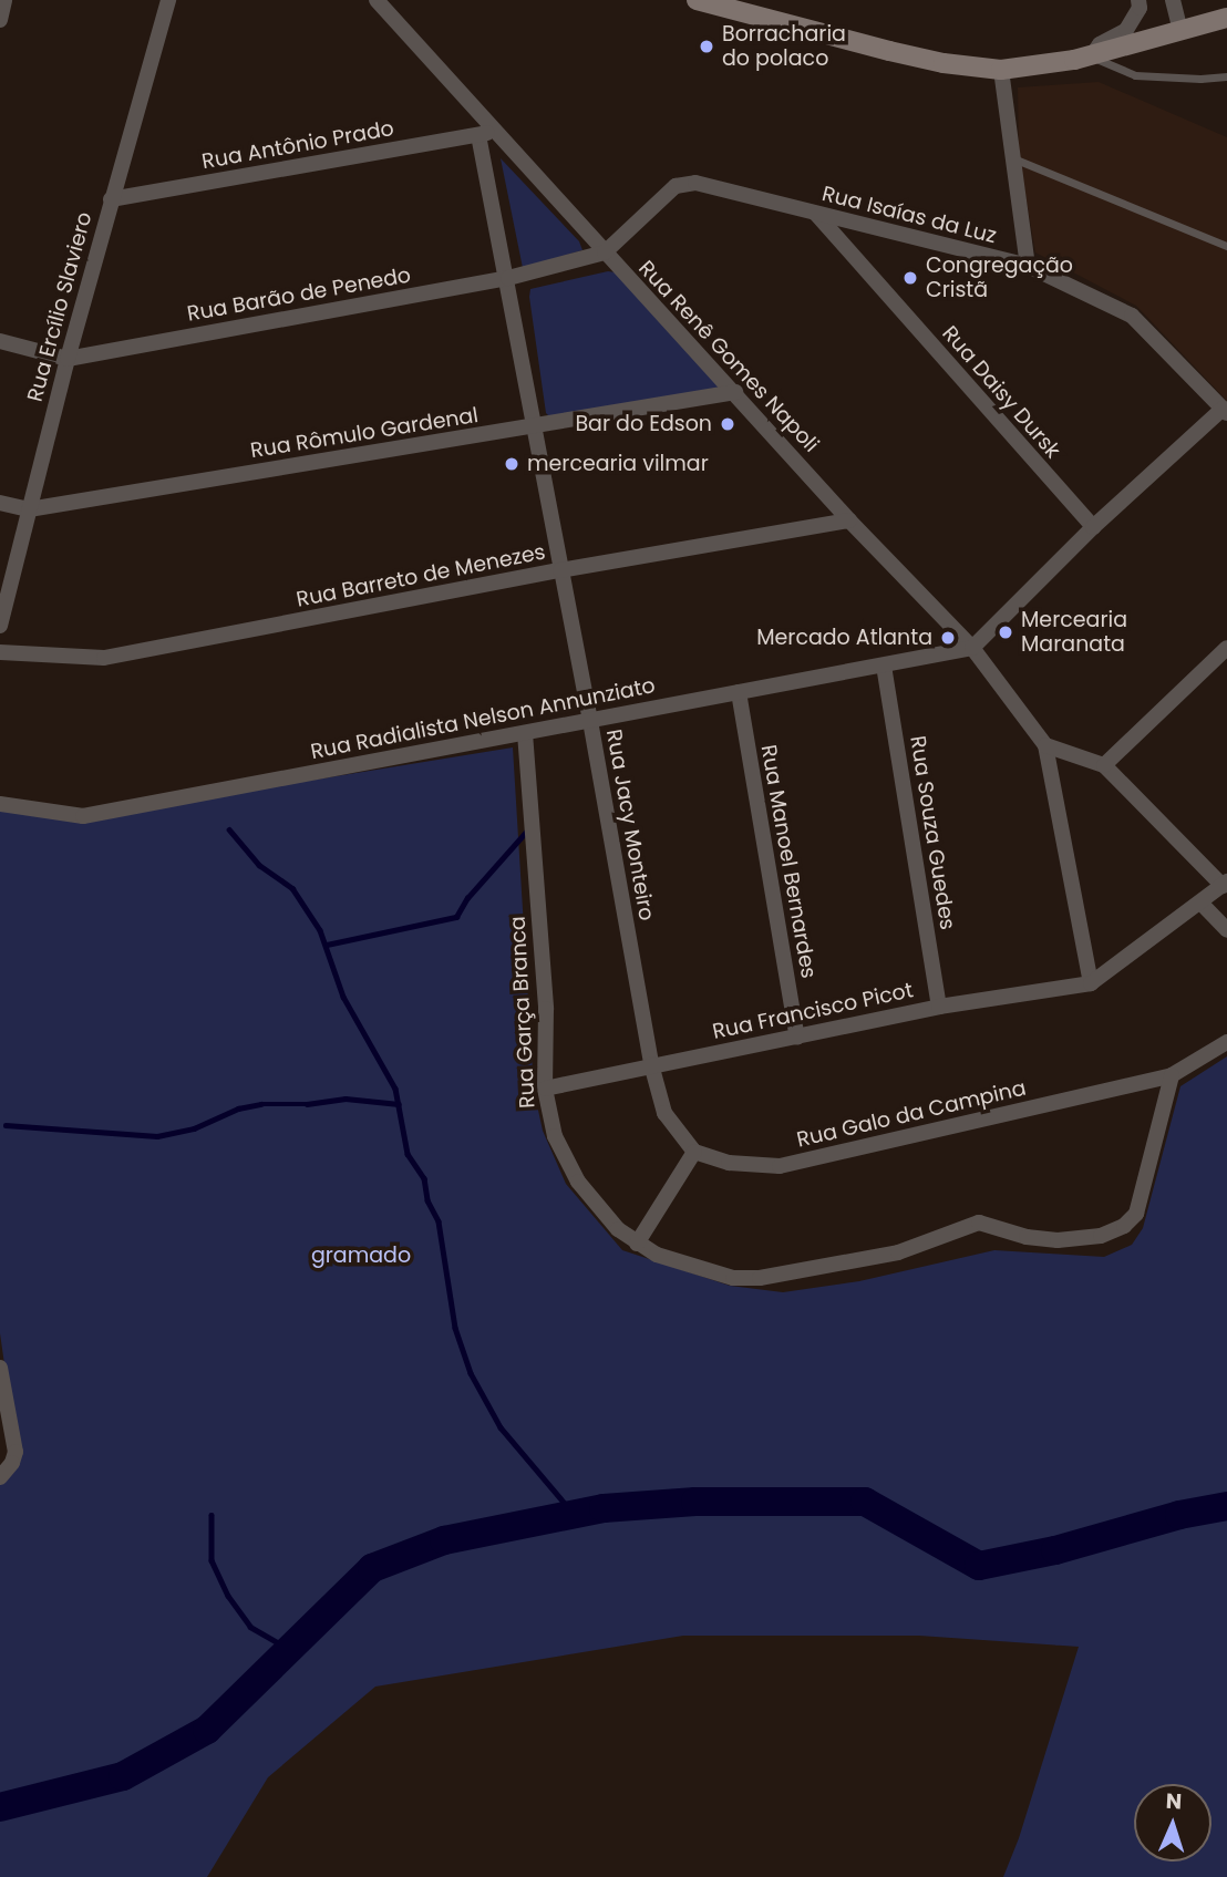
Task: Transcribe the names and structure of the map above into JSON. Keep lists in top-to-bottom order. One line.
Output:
{"streets":{"street":["Rua Antônio Prado","Rua Isaías da Luz","Rua Barão de Penedo","Rua Ercílio Slaviero","Rua Renê Gomes Napoli","Rua Daisy Dursk","Rua Rômulo Gardenal","Rua Barreto de Menezes","Rua Radialista Nelson Annunziato","Rua Jacy Monteiro","Rua Souza Guedes","Rua Manoel Bernardes","Rua Francisco Picot","Rua Garça Branca","Rua Galo da Campina"]},"crossings":[["Rua Antônio Prado","Rua Ercílio Slaviero"],["Rua Antônio Prado","Rua Renê Gomes Napoli"],["Rua Antônio Prado","Rua Jacy Monteiro"],["Rua Isaías da Luz","Rua Barão de Penedo"],["Rua Isaías da Luz","Rua Renê Gomes Napoli"],["Rua Isaías da Luz","Rua Daisy Dursk"],["Rua Barão de Penedo","Rua Ercílio Slaviero"],["Rua Barão de Penedo","Rua Renê Gomes Napoli"],["Rua Barão de Penedo","Rua Jacy Monteiro"],["Rua Ercílio Slaviero","Rua Rômulo Gardenal"],["Rua Renê Gomes Napoli","Rua Rômulo Gardenal"],["Rua Renê Gomes Napoli","Rua Barreto de Menezes"],["Rua Renê Gomes Napoli","Rua Radialista Nelson Annunziato"],["Rua Renê Gomes Napoli","Rua Jacy Monteiro"],["Rua Renê Gomes Napoli","Rua Francisco Picot"],["Rua Rômulo Gardenal","Rua Jacy Monteiro"],["Rua Barreto de Menezes","Rua Jacy Monteiro"],["Rua Radialista Nelson Annunziato","Rua Jacy Monteiro"],["Rua Radialista Nelson Annunziato","Rua Souza Guedes"],["Rua Radialista Nelson Annunziato","Rua Manoel Bernardes"],["Rua Radialista Nelson Annunziato","Rua Garça Branca"],["Rua Jacy Monteiro","Rua Francisco Picot"],["Rua Souza Guedes","Rua Francisco Picot"],["Rua Manoel Bernardes","Rua Francisco Picot"],["Rua Francisco Picot","Rua Garça Branca"],["Rua Garça Branca","Rua Galo da Campina"]],"parks":["gramado"],"places":["Borracharia do polaco","Congregação Cristã","Bar do Edson","mercearia vilmar","Mercearia Maranata","Mercado Atlanta"],"north":"top"}
